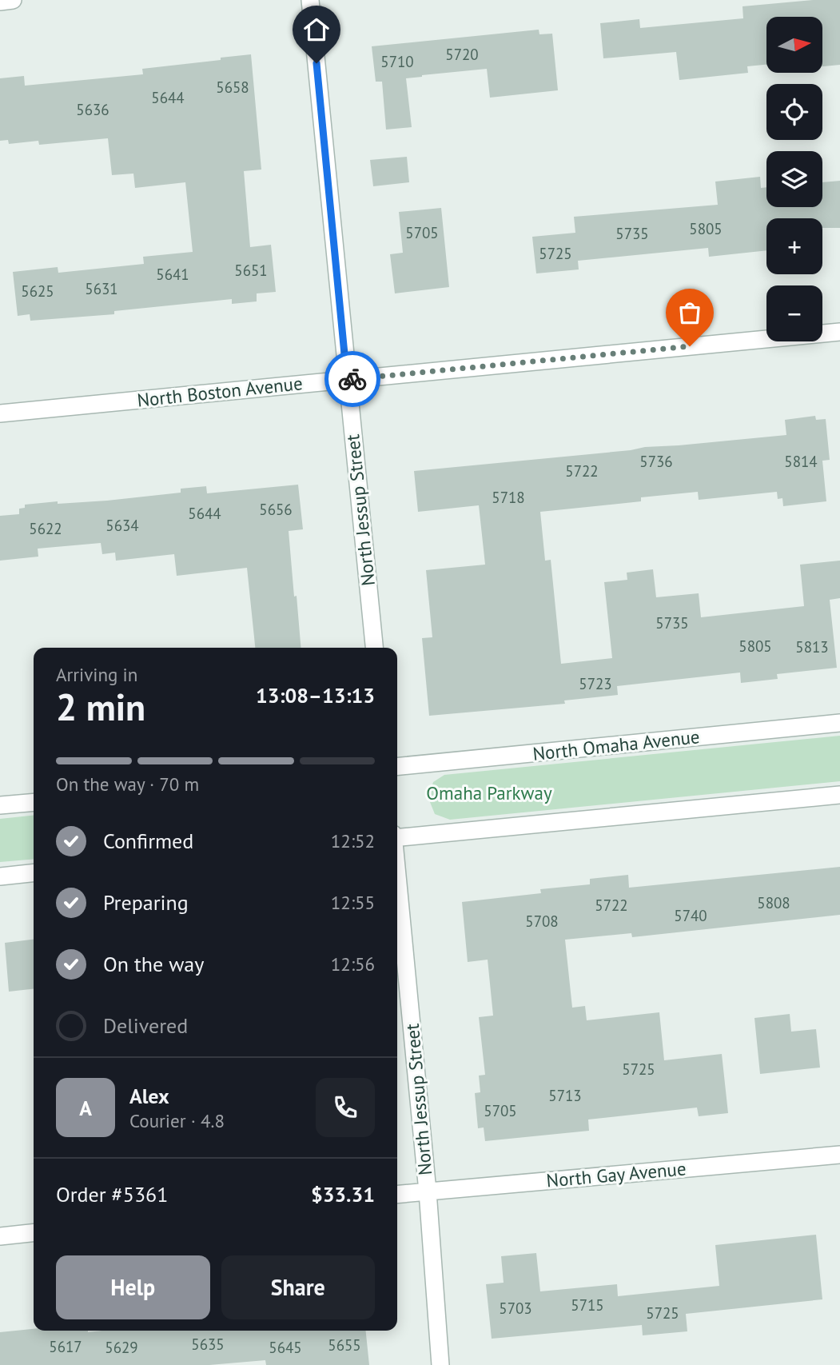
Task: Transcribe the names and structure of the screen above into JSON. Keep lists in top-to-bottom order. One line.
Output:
{"streets":{"street":["North Boston Avenue","North Jessup Street","North Omaha Avenue","North Gay Avenue"]},"crossings":[["North Boston Avenue","North Jessup Street"],["North Jessup Street","North Gay Avenue"]],"parks":["Omaha Parkway"],"house_numbers":["5720","5710","5658","5644","5636","5805","5705","5735","5725","5651","5641","5631","5625","5736","5814","5722","5718","5656","5644","5634","5622","5735","5805","5813","5723","5808","5722","5740","5708","5725","5713","5705","5715","5703","5725","5635","5655","5617","5629","5645"],"north":"right","page":{"map_buttons":["+","−"],"heading":["2 min","Arriving in","13:08–13:13"],"panel":["Alex","Courier · 4.8","Order #5361","$33.31"],"bar":"On the way · 70 m","list":[["Confirmed","12:52"],["Preparing","12:55"],["On the way","12:56"],"Delivered"],"round":"A","buttons":["Help","Share"]}}
